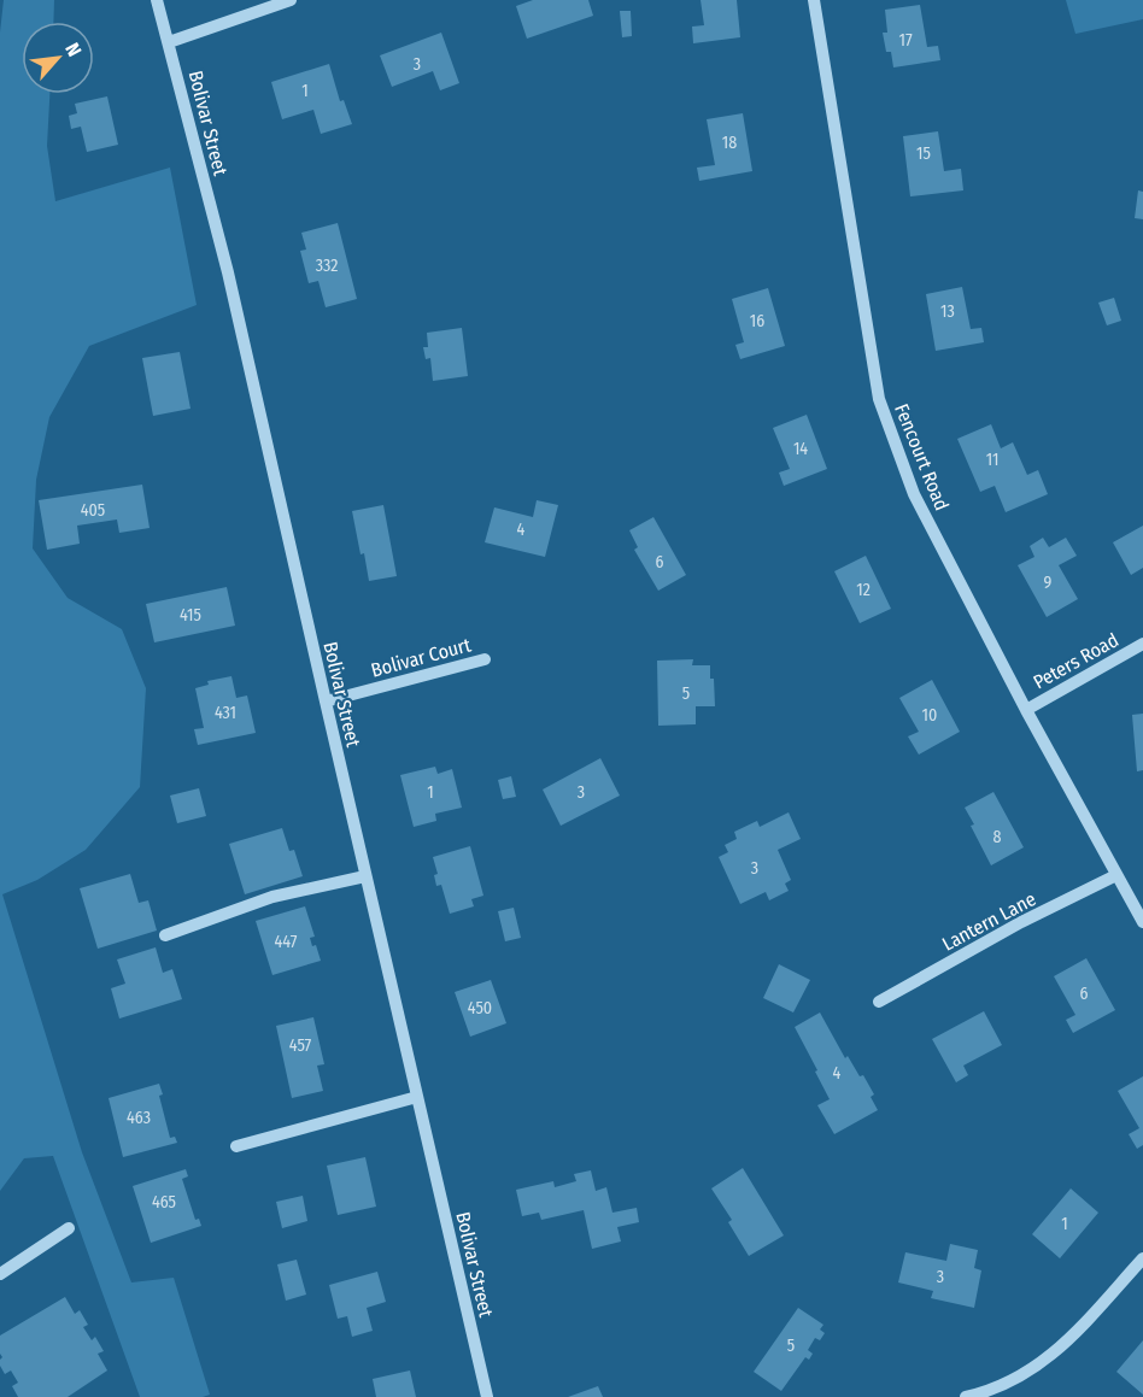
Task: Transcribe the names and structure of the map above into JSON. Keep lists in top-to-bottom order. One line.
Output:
{"streets":{"street":["Bolivar Street","Fencourt Road","Bolivar Court","Peters Road","Lantern Lane"]},"crossings":[["Bolivar Street","Bolivar Court"],["Fencourt Road","Peters Road"],["Fencourt Road","Lantern Lane"]],"house_numbers":["17","3","1","18","15","332","13","16","14","11","405","4","6","9","12","415","5","431","10","1","3","8","3","447","6","450","457","4","463","465","1","3","5"],"north":"top right"}
